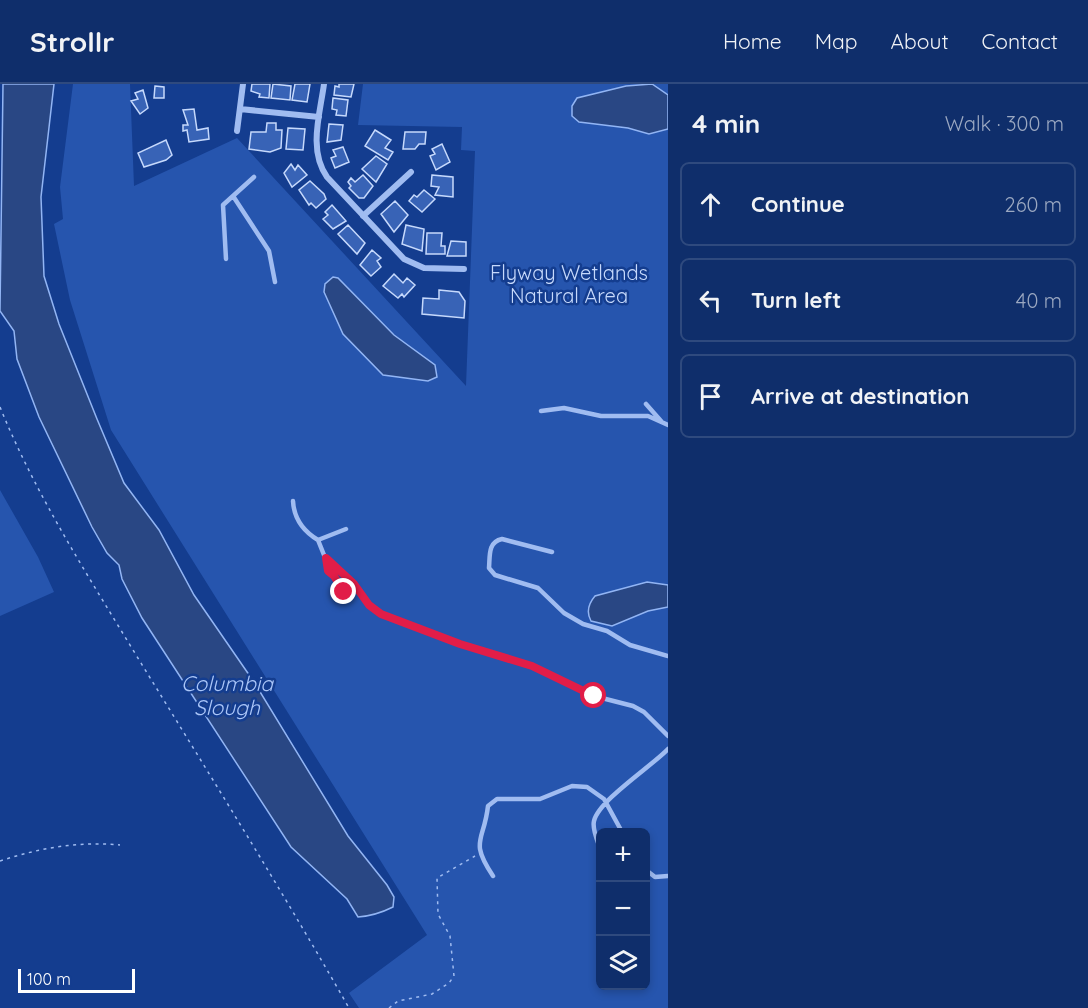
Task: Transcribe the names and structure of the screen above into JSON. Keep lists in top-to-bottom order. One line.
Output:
{"water":["Columbia Slough"],"parks":["Flyway Wetlands Natural Area"],"scale_bar":"100 m","page":{"header":"Strollr","nav":["Home","Map","About","Contact"],"heading":["4 min","Walk · 300 m"],"list":[["Continue","260 m"],["Turn left","40 m"],"Arrive at destination"],"map_buttons":["+","−"],"scale":"100 m"}}
